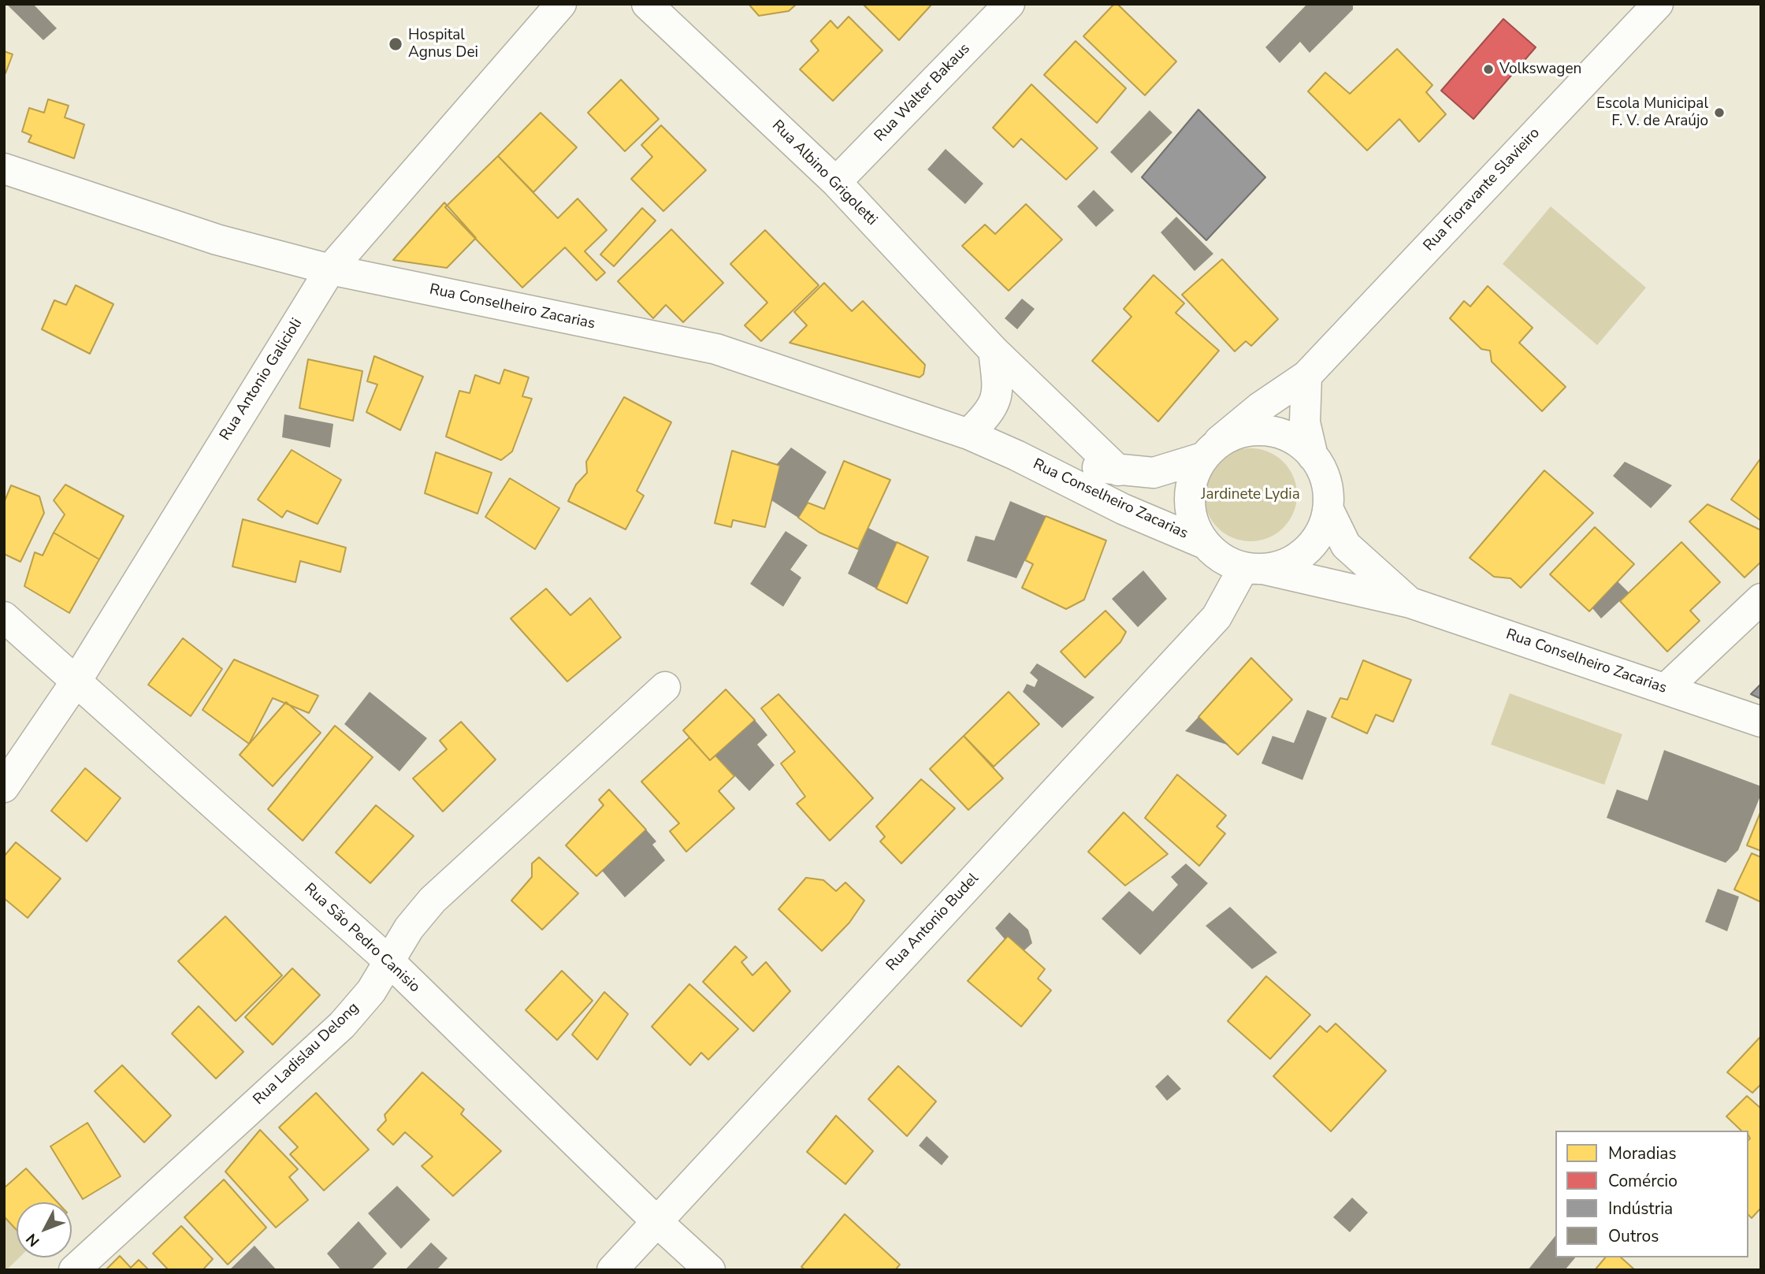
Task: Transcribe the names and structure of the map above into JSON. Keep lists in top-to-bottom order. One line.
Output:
{"streets":{"street":["Rua Walter Bakaus","Rua Albino Grigoletti","Rua Fioravante Slavieiro","Rua Conselheiro Zacarias","Rua Antonio Galicioli","Rua Antonio Budel","Rua São Pedro Canisio","Rua Ladislau Delong"]},"crossings":[["Rua Walter Bakaus","Rua Albino Grigoletti"],["Rua Albino Grigoletti","Rua Conselheiro Zacarias"],["Rua Fioravante Slavieiro","Rua Conselheiro Zacarias"],["Rua Fioravante Slavieiro","Rua Antonio Budel"],["Rua Conselheiro Zacarias","Rua Antonio Galicioli"],["Rua Conselheiro Zacarias","Rua Antonio Budel"],["Rua Antonio Galicioli","Rua São Pedro Canisio"],["Rua Antonio Budel","Rua São Pedro Canisio"],["Rua São Pedro Canisio","Rua Ladislau Delong"]],"parks":["Jardinete Lydia"],"places":["Hospital Agnus Dei","Volkswagen","Escola Municipal F. V. de Araújo"],"legend":["Moradias","Comércio","Indústria","Outros"],"north":"bottom left"}
